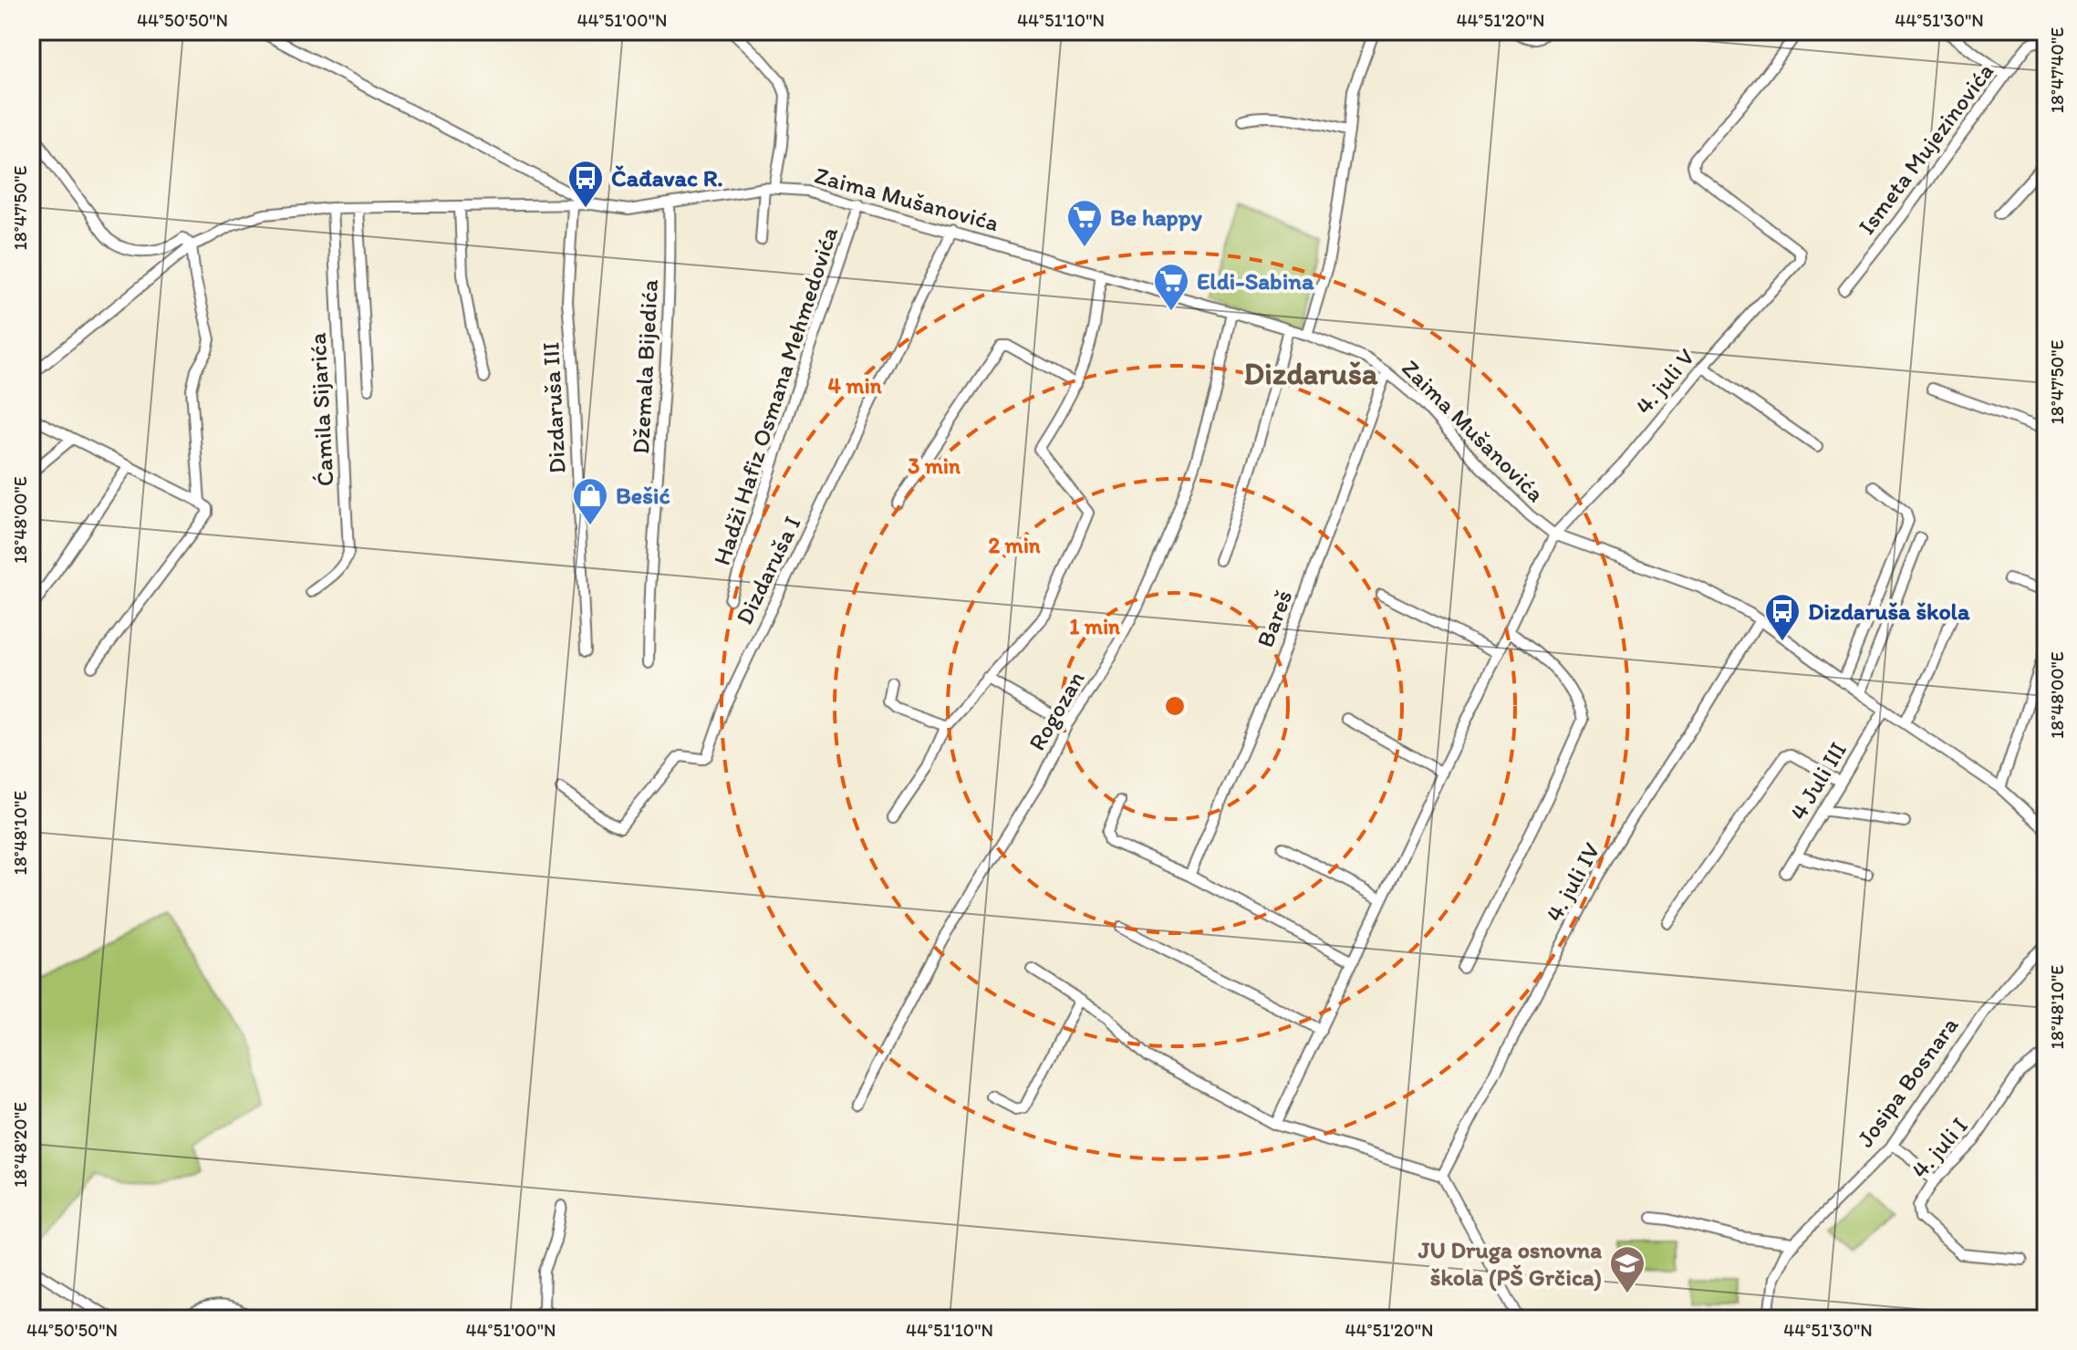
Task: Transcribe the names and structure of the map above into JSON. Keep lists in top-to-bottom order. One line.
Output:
{"streets":{"street":["Ismeta Mujezinovića","Zaima Mušanovića","Džemala Bijedića","4. juli V","Hadži Hafiz Osmana Mehmedovića","Dizdaruša III","Ćamila Sijarića","Dizdaruša I","Bareš","Rogozan","4 Juli III","4. juli IV","Josipa Bosnara","4. juli I"]},"crossings":[["Zaima Mušanovića","Džemala Bijedića"],["Zaima Mušanovića","4. juli V"],["Zaima Mušanovića","Hadži Hafiz Osmana Mehmedovića"],["Zaima Mušanovića","Dizdaruša I"],["Zaima Mušanovića","Bareš"],["Zaima Mušanovića","Rogozan"],["Zaima Mušanovića","4 Juli III"],["Zaima Mušanovića","4. juli IV"]],"districts":["Dizdaruša"],"places":{"bus stop":["Čađavac R.","Dizdaruša škola"],"supermarket":["Be happy","Eldi-Sabina"],"shop":["Bešić"],"school or university":["JU Druga osnovna škola (PŠ Grčica)"]},"coordinates":["44°50'50\"N","44°51'00\"N","44°51'10\"N","44°51'20\"N","44°51'30\"N","18°47'40\"E","18°47'50\"E","18°48'00\"E","18°48'10\"E","18°48'20\"E"],"rings":["4 min","3 min","2 min","1 min"]}
